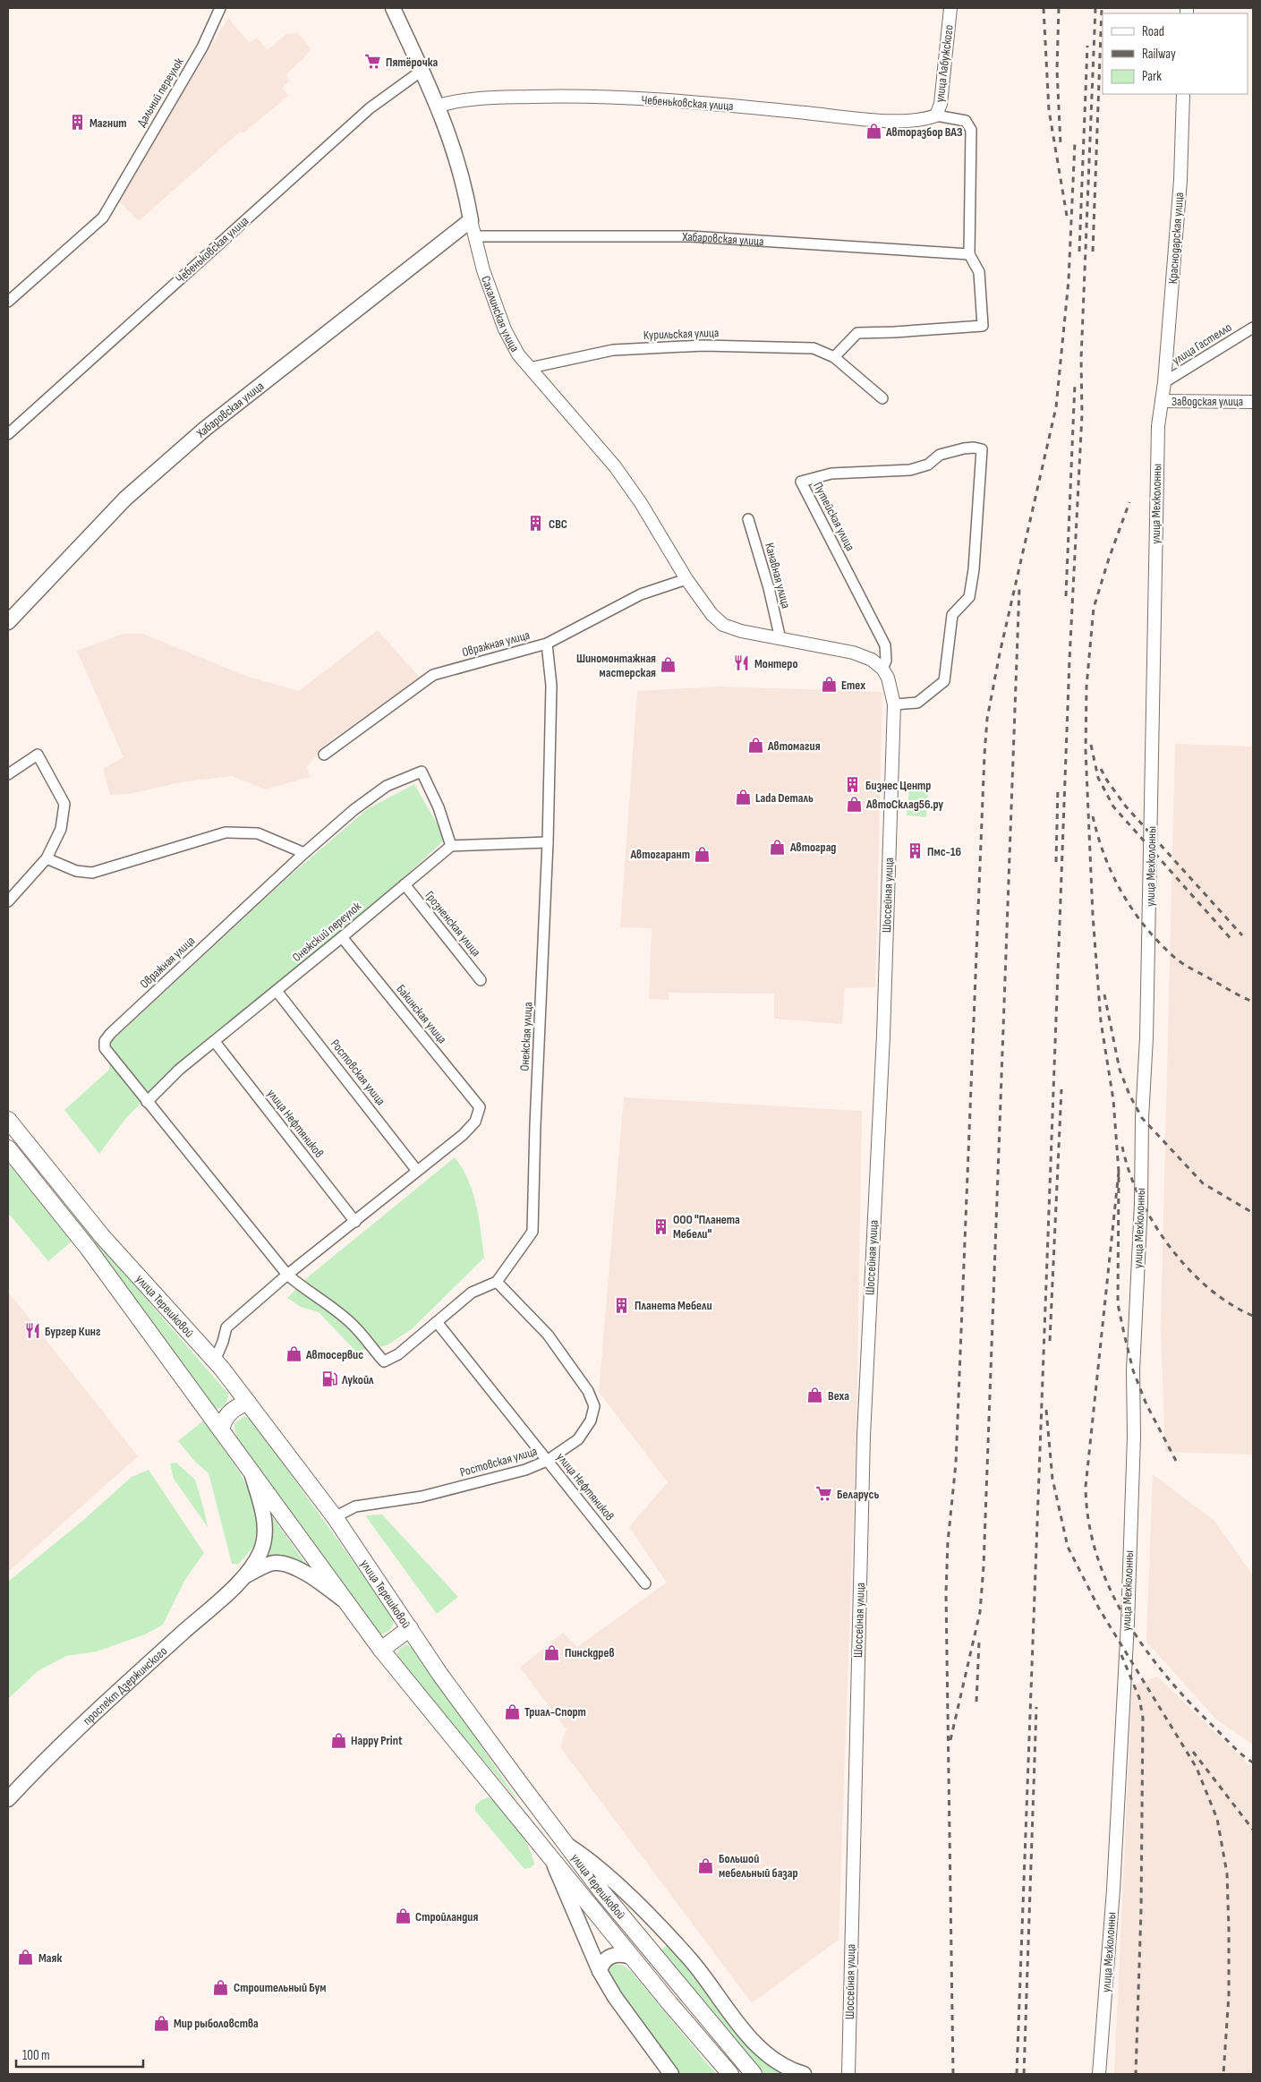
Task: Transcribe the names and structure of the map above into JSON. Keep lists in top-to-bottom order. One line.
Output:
{"streets":{"main road":["Хабаровская улица","Сахалинская улица","улица Терешковой","проспект Дзержинского"],"street":["улица Лабужского","Дальний переулок","Чебеньковская улица","Краснодарская улица","Курильская улица","улица Гастелло","Заводская улица","улица Мехколонны","Путейская улица","Канавная улица","Овражная улица","Шоссейная улица","Грозненская улица","Онежский переулок","Бакинская улица","Онежская улица","Ростовская улица","улица Нефтяников"]},"crossings":[["улица Лабужского","Чебеньковская улица"],["улица Лабужского","Хабаровская улица"],["Чебеньковская улица","Сахалинская улица"],["Хабаровская улица","Сахалинская улица"],["Краснодарская улица","улица Гастелло"],["Краснодарская улица","улица Мехколонны"],["Сахалинская улица","Курильская улица"],["Сахалинская улица","Овражная улица"],["улица Гастелло","улица Мехколонны"],["Заводская улица","улица Мехколонны"],["Путейская улица","Шоссейная улица"],["Овражная улица","Онежский переулок"],["Овражная улица","Онежская улица"],["Овражная улица","улица Нефтяников"],["Грозненская улица","Онежский переулок"],["Онежский переулок","Бакинская улица"],["Онежский переулок","Ростовская улица"],["Онежский переулок","улица Нефтяников"],["Бакинская улица","Ростовская улица"],["Онежская улица","Ростовская улица"],["Ростовская улица","улица Нефтяников"],["Ростовская улица","улица Терешковой"]],"places":{"supermarket":["Пятёрочка","Беларусь"],"building":["Магнит","СВС","Бизнес Центр","Пмс-16","ООО \"Планета Мебели\"","Планета Мебели"],"shop":["Авторазбор ВАЗ","Шиномонтажная мастерская","Emex","Автомагия","Lada Dеталь","АвтоСклад56.ру","Автоград","Автогарант","Автосервис","Веха","Пинскдрев","Триал-Спорт","Happy Print","Большой мебельный базар","Стройландия","Маяк","Строительный Бум","Мир рыболовства"],"restaurant":["Монтеро","Бургер Кинг"],"fuel station":["Лукойл"]},"legend":["Road","Railway","Park"],"scale_bar":"100 m"}
